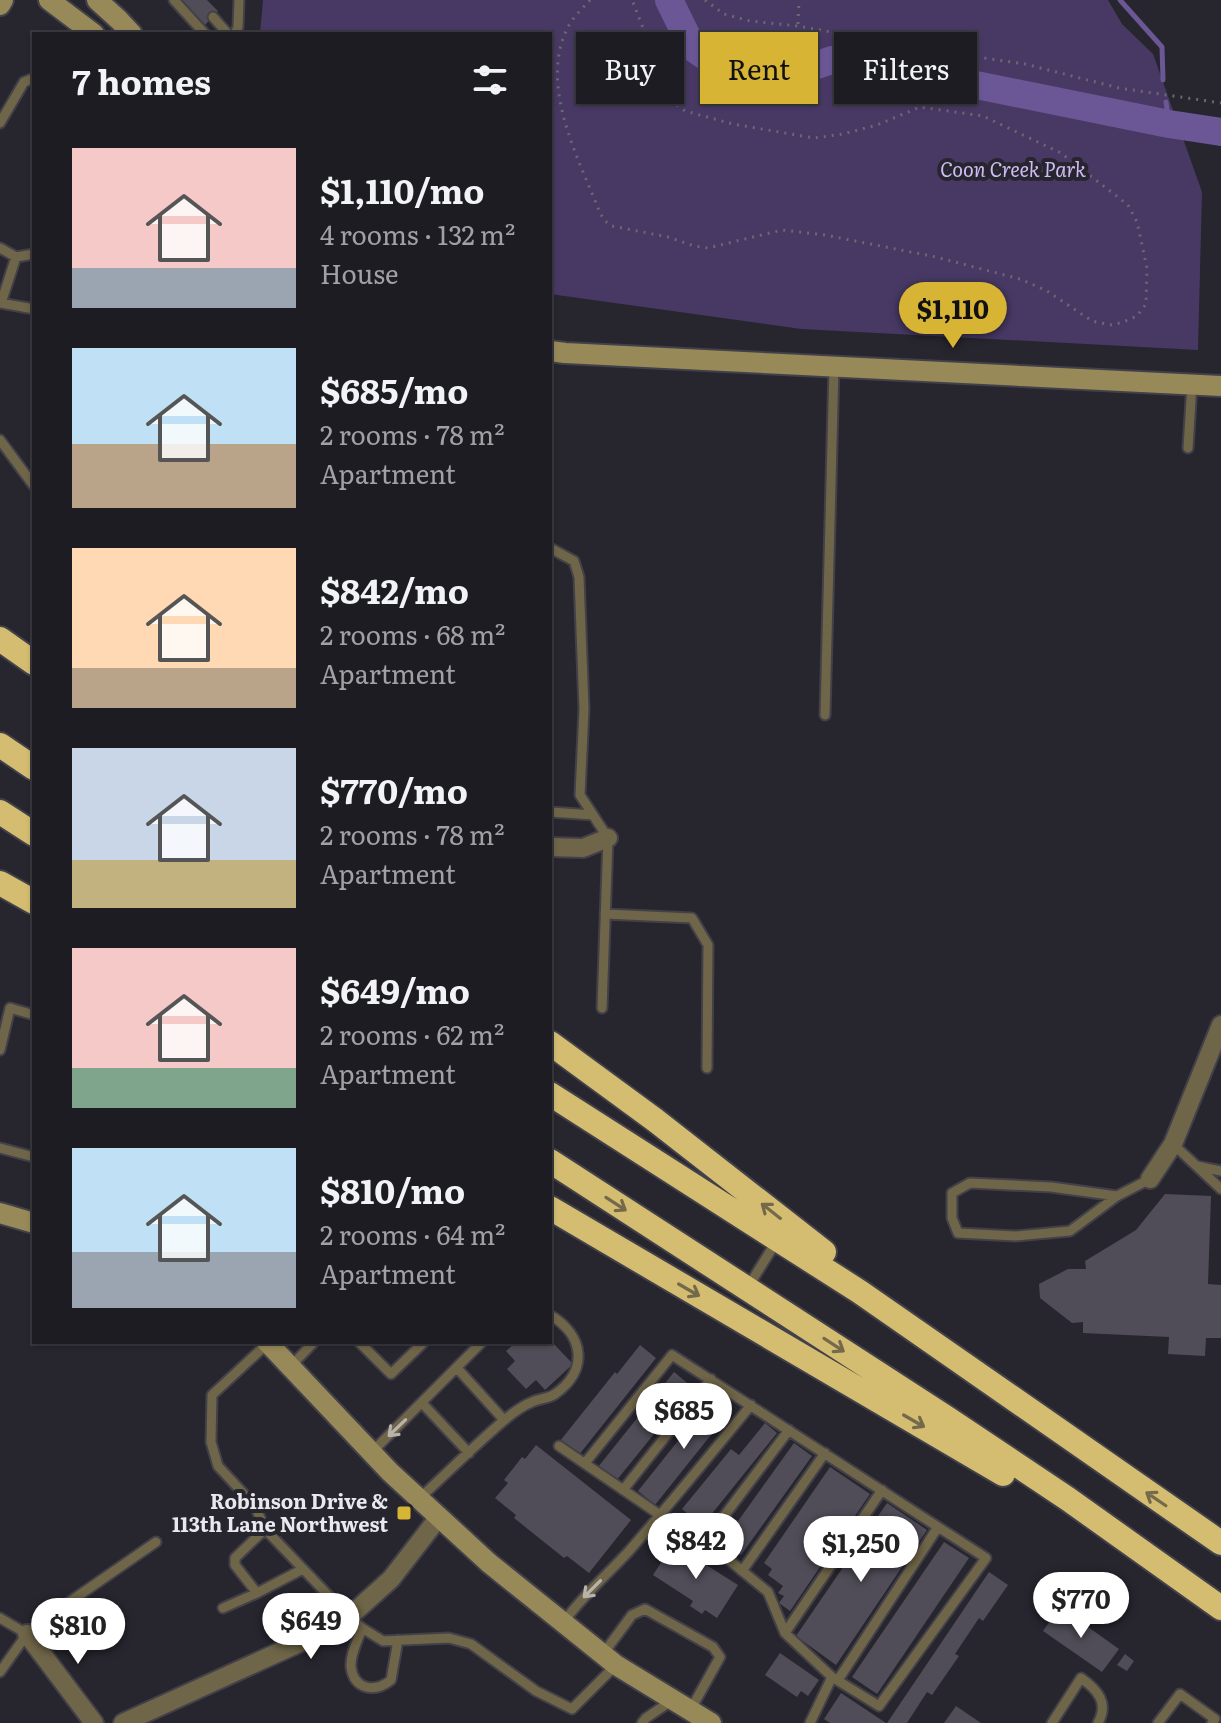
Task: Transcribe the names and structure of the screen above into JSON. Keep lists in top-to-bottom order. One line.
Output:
{"parks":["Coon Creek Park"],"places":{"transit":["Robinson Drive & 113th Lane Northwest"]},"page":{"chip":["Buy","Rent","Filters"],"heading":"7 homes","list":[{"name":"$1,110/mo","note":"4 rooms · 132 m² · House"},{"name":"$685/mo","note":"2 rooms · 78 m² · Apartment"},{"name":"$842/mo","note":"2 rooms · 68 m² · Apartment"},{"name":"$770/mo","note":"2 rooms · 78 m² · Apartment"},{"name":"$649/mo","note":"2 rooms · 62 m² · Apartment"},{"name":"$810/mo","note":"2 rooms · 64 m² · Apartment"}],"price":["$1,110","$685","$842","$1,250","$770","$649","$810"]}}
